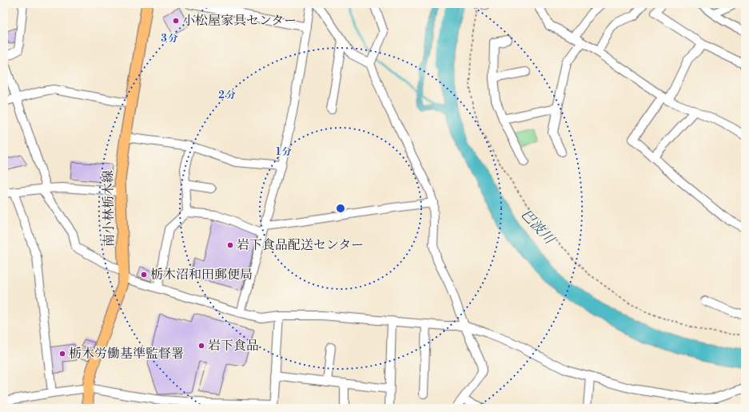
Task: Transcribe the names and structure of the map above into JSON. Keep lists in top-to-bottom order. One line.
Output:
{"streets":{"main road":["南小林栃木線"]},"water":["巴波川"],"places":["小松屋家具センター","岩下食品配送センター","栃木沼和田郵便局","岩下食品","栃木労働基準監督署"],"rings":["3 分","2 分","1 分"]}
